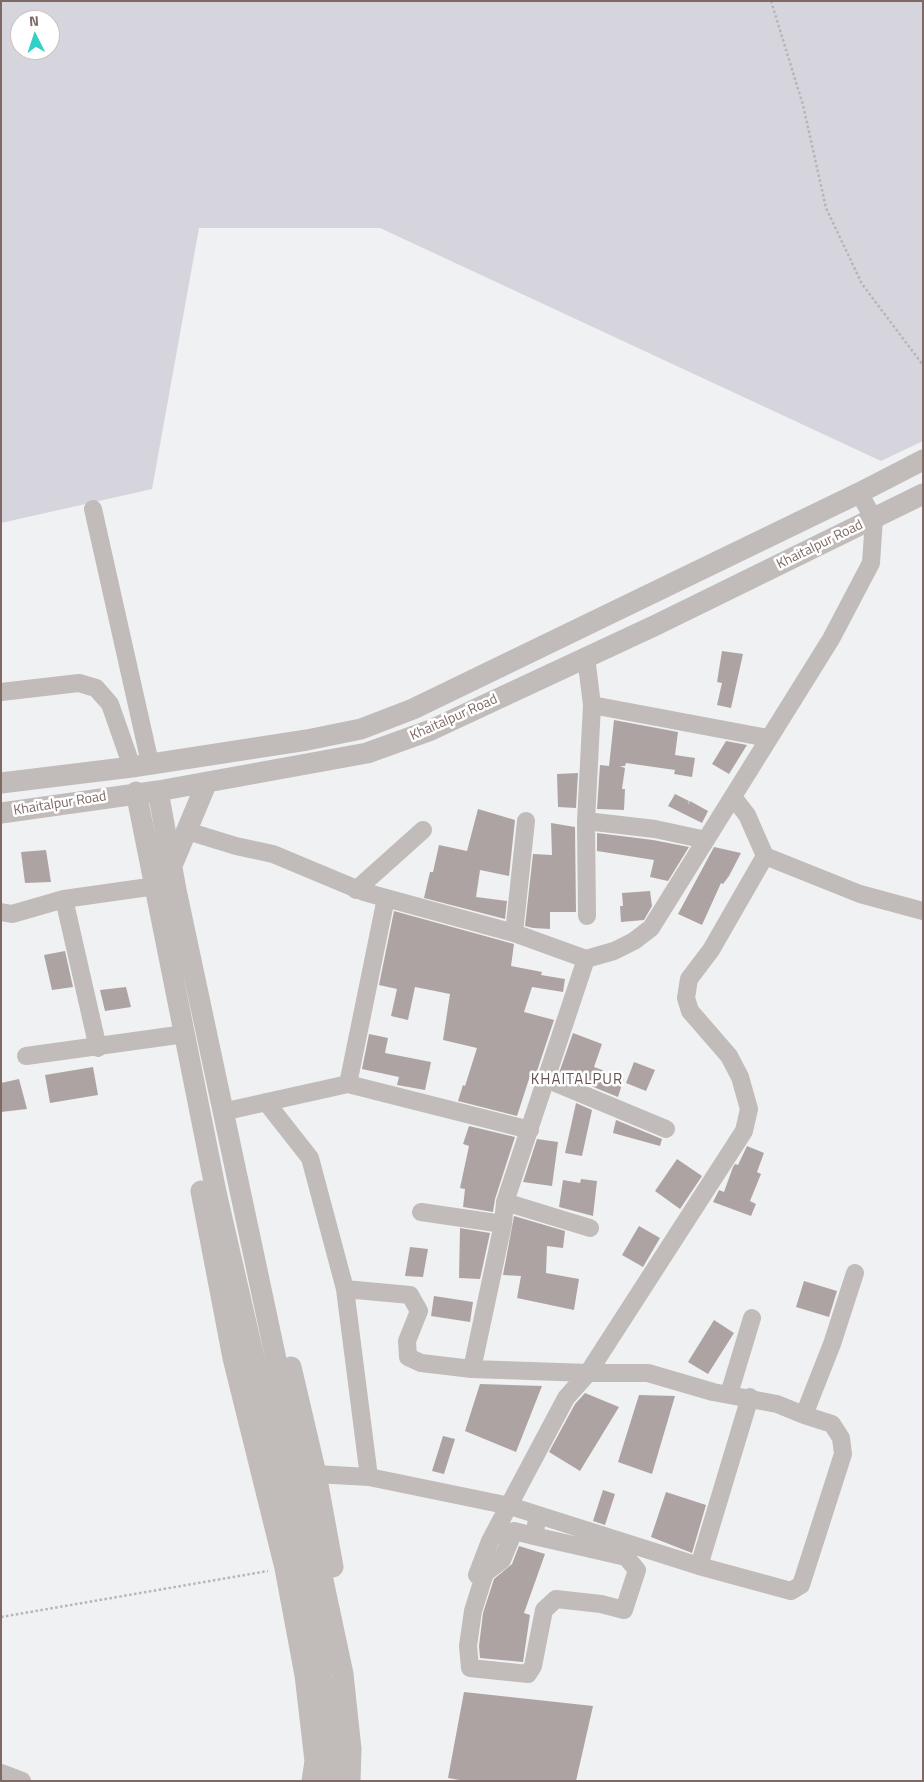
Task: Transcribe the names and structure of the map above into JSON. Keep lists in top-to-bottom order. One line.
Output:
{"streets":{"street":["Khaitalpur Road"]},"districts":["KHAITALPUR"],"north":"top"}
